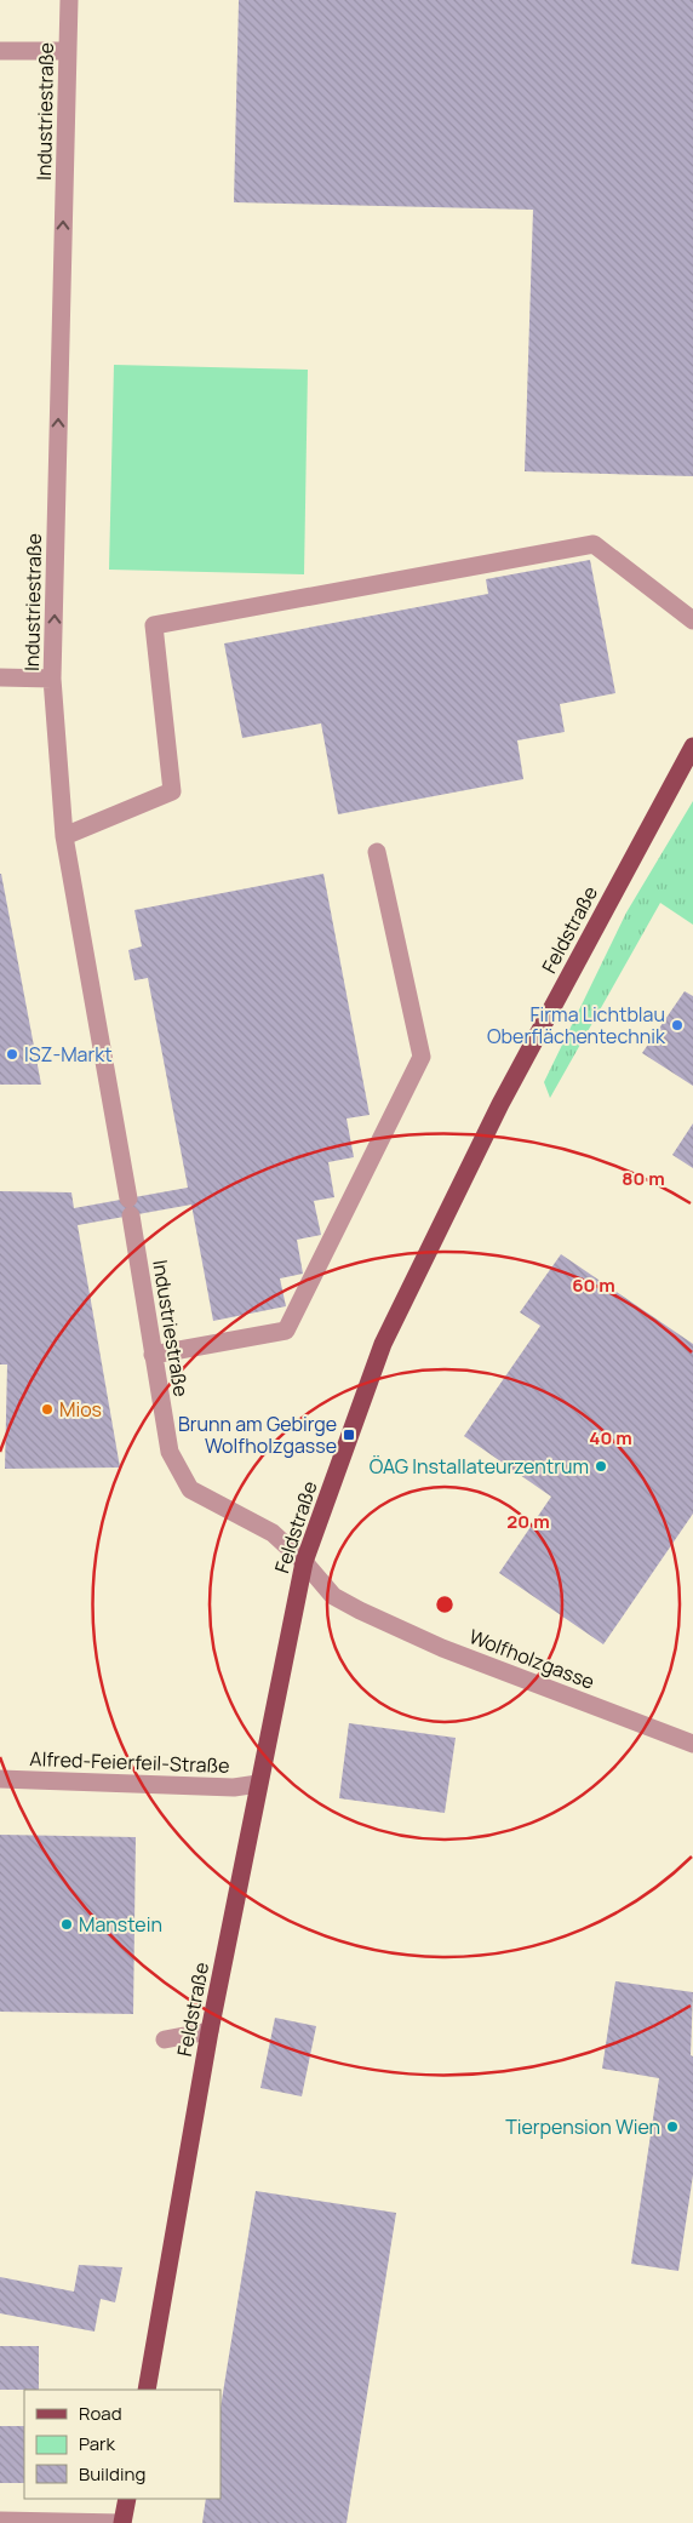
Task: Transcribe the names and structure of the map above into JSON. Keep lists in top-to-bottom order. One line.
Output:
{"streets":{"main road":["Feldstraße"],"street":["Industriestraße","Wolfholzgasse","Alfred-Feierfeil-Straße"]},"crossings":[["Industriestraße","Feldstraße"],["Industriestraße","Wolfholzgasse"],["Feldstraße","Wolfholzgasse"],["Feldstraße","Alfred-Feierfeil-Straße"]],"one_way":["Industriestraße"],"places":{"other":["Firma Lichtblau Oberflächentechnik","ISZ-Markt","Mios","ÖAG Installateurzentrum","Manstein","Tierpension Wien"],"transit":["Brunn am Gebirge Wolfholzgasse"]},"legend":["Road","Park","Building"],"rings":["80 m","60 m","40 m","20 m"]}
